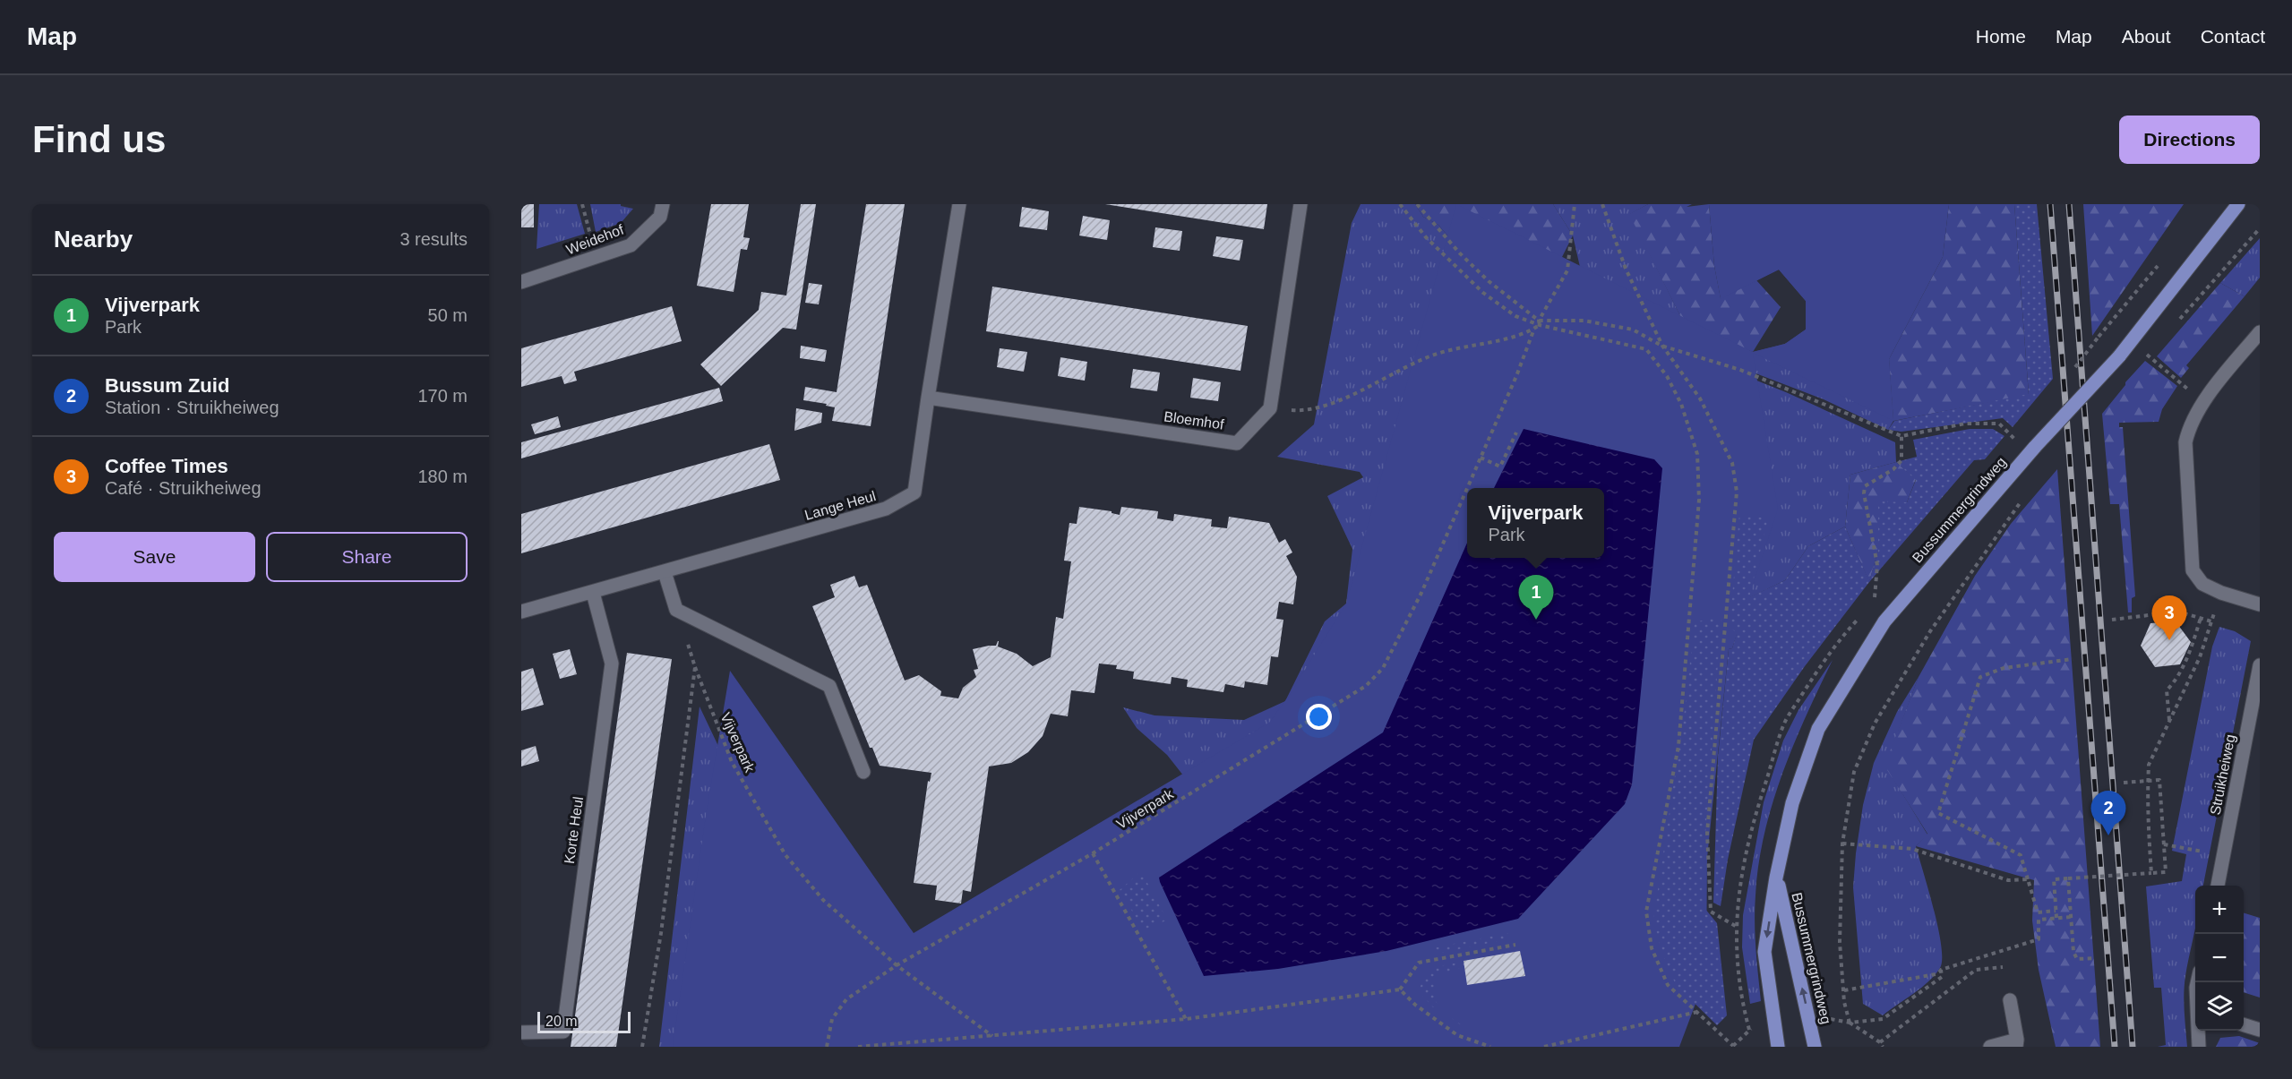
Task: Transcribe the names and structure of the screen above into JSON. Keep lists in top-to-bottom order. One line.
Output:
{"streets":{"main road":["Bussummergrindweg"],"street":["Weidehof","Bloemhof","Lange Heul","Struikheiweg","Korte Heul"],"path":["Vijverpark"]},"crossings":[["Bloemhof","Lange Heul"],["Lange Heul","Korte Heul"]],"scale_bar":"20 m","page":{"header":"Map","nav":["Home","Map","About","Contact"],"buttons":["Directions",["Save","Share"]],"title":"Find us","heading":["Nearby","3 results"],"list":[{"mark":"1","name":"Vijverpark","note":"Park","value":"50 m"},{"mark":"2","name":"Bussum Zuid","note":"Station · Struikheiweg","value":"170 m"},{"mark":"3","name":"Coffee Times","note":"Café · Struikheiweg","value":"180 m"}],"popup":["Vijverpark","Park"],"pins":["1","3","2"],"map_buttons":["+","−"],"scale":"20 m"}}
